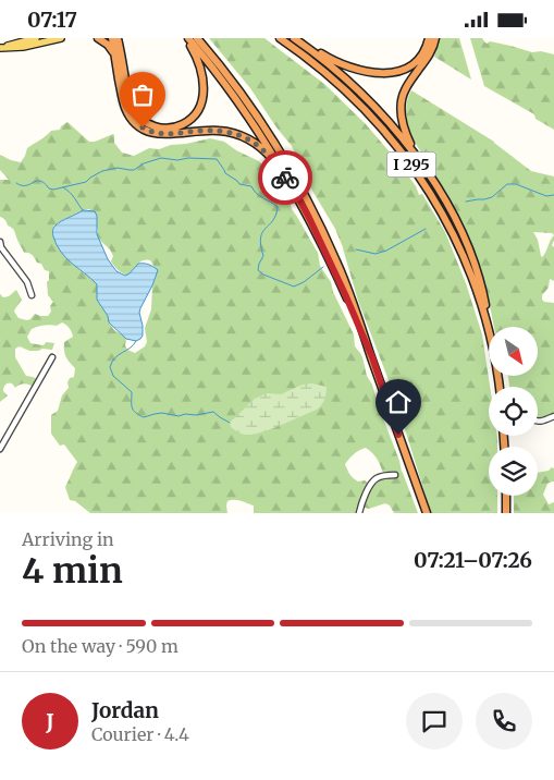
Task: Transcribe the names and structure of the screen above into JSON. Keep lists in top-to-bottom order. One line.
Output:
{"streets":{"highway":["I 295"]},"north":"bottom right","page":{"status":"07:17","heading":["4 min","Arriving in","07:21–07:26"],"panel":["Jordan","Courier · 4.4"],"bar":"On the way · 590 m","round":"J"}}
